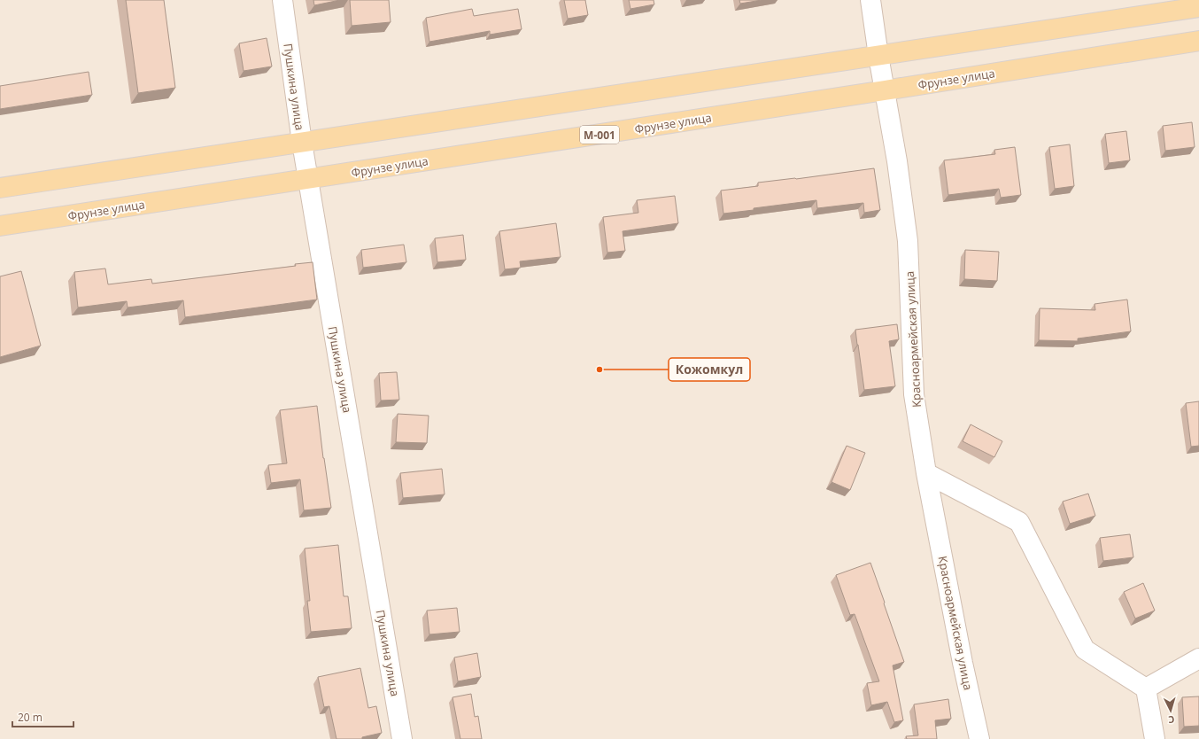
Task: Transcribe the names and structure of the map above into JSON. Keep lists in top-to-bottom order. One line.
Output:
{"streets":{"main road":["Фрунзе улица","M-001"],"street":["Пушкина улица","Красноармейская улица"]},"crossings":[["Фрунзе улица","Пушкина улица"],["Фрунзе улица","Красноармейская улица"]],"places":["Кожомкул"],"scale_bar":"20 m","north":"bottom"}
